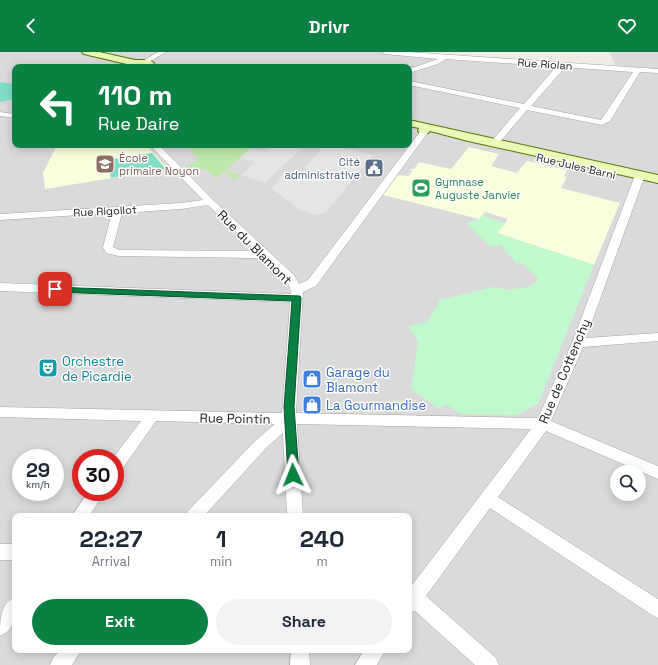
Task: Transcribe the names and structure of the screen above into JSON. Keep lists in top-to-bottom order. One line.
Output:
{"streets":{"main road":["Rue Jules Barni"],"street":["Rue Riolan","Rue Rigollot","Rue du Blamont","Rue de Cottenchy","Rue Pointin"]},"crossings":[["Rue Jules Barni","Rue de Cottenchy"],["Rue Rigollot","Rue du Blamont"],["Rue du Blamont","Rue Pointin"],["Rue de Cottenchy","Rue Pointin"]],"places":{"school or university":["École primaire Noyon"],"public building":["Cité administrative"],"sports":["Gymnase Auguste Janvier"],"theatre":["Orchestre de Picardie"],"shop":["Garage du Blamont","La Gourmandise"]},"page":{"header":"Drivr","turn":["110 m","Rue Daire"],"speed":"29 km/h","limit":"30","eta":["22:27","Arrival","1","min","240","m"],"buttons":["Exit","Share"]}}
